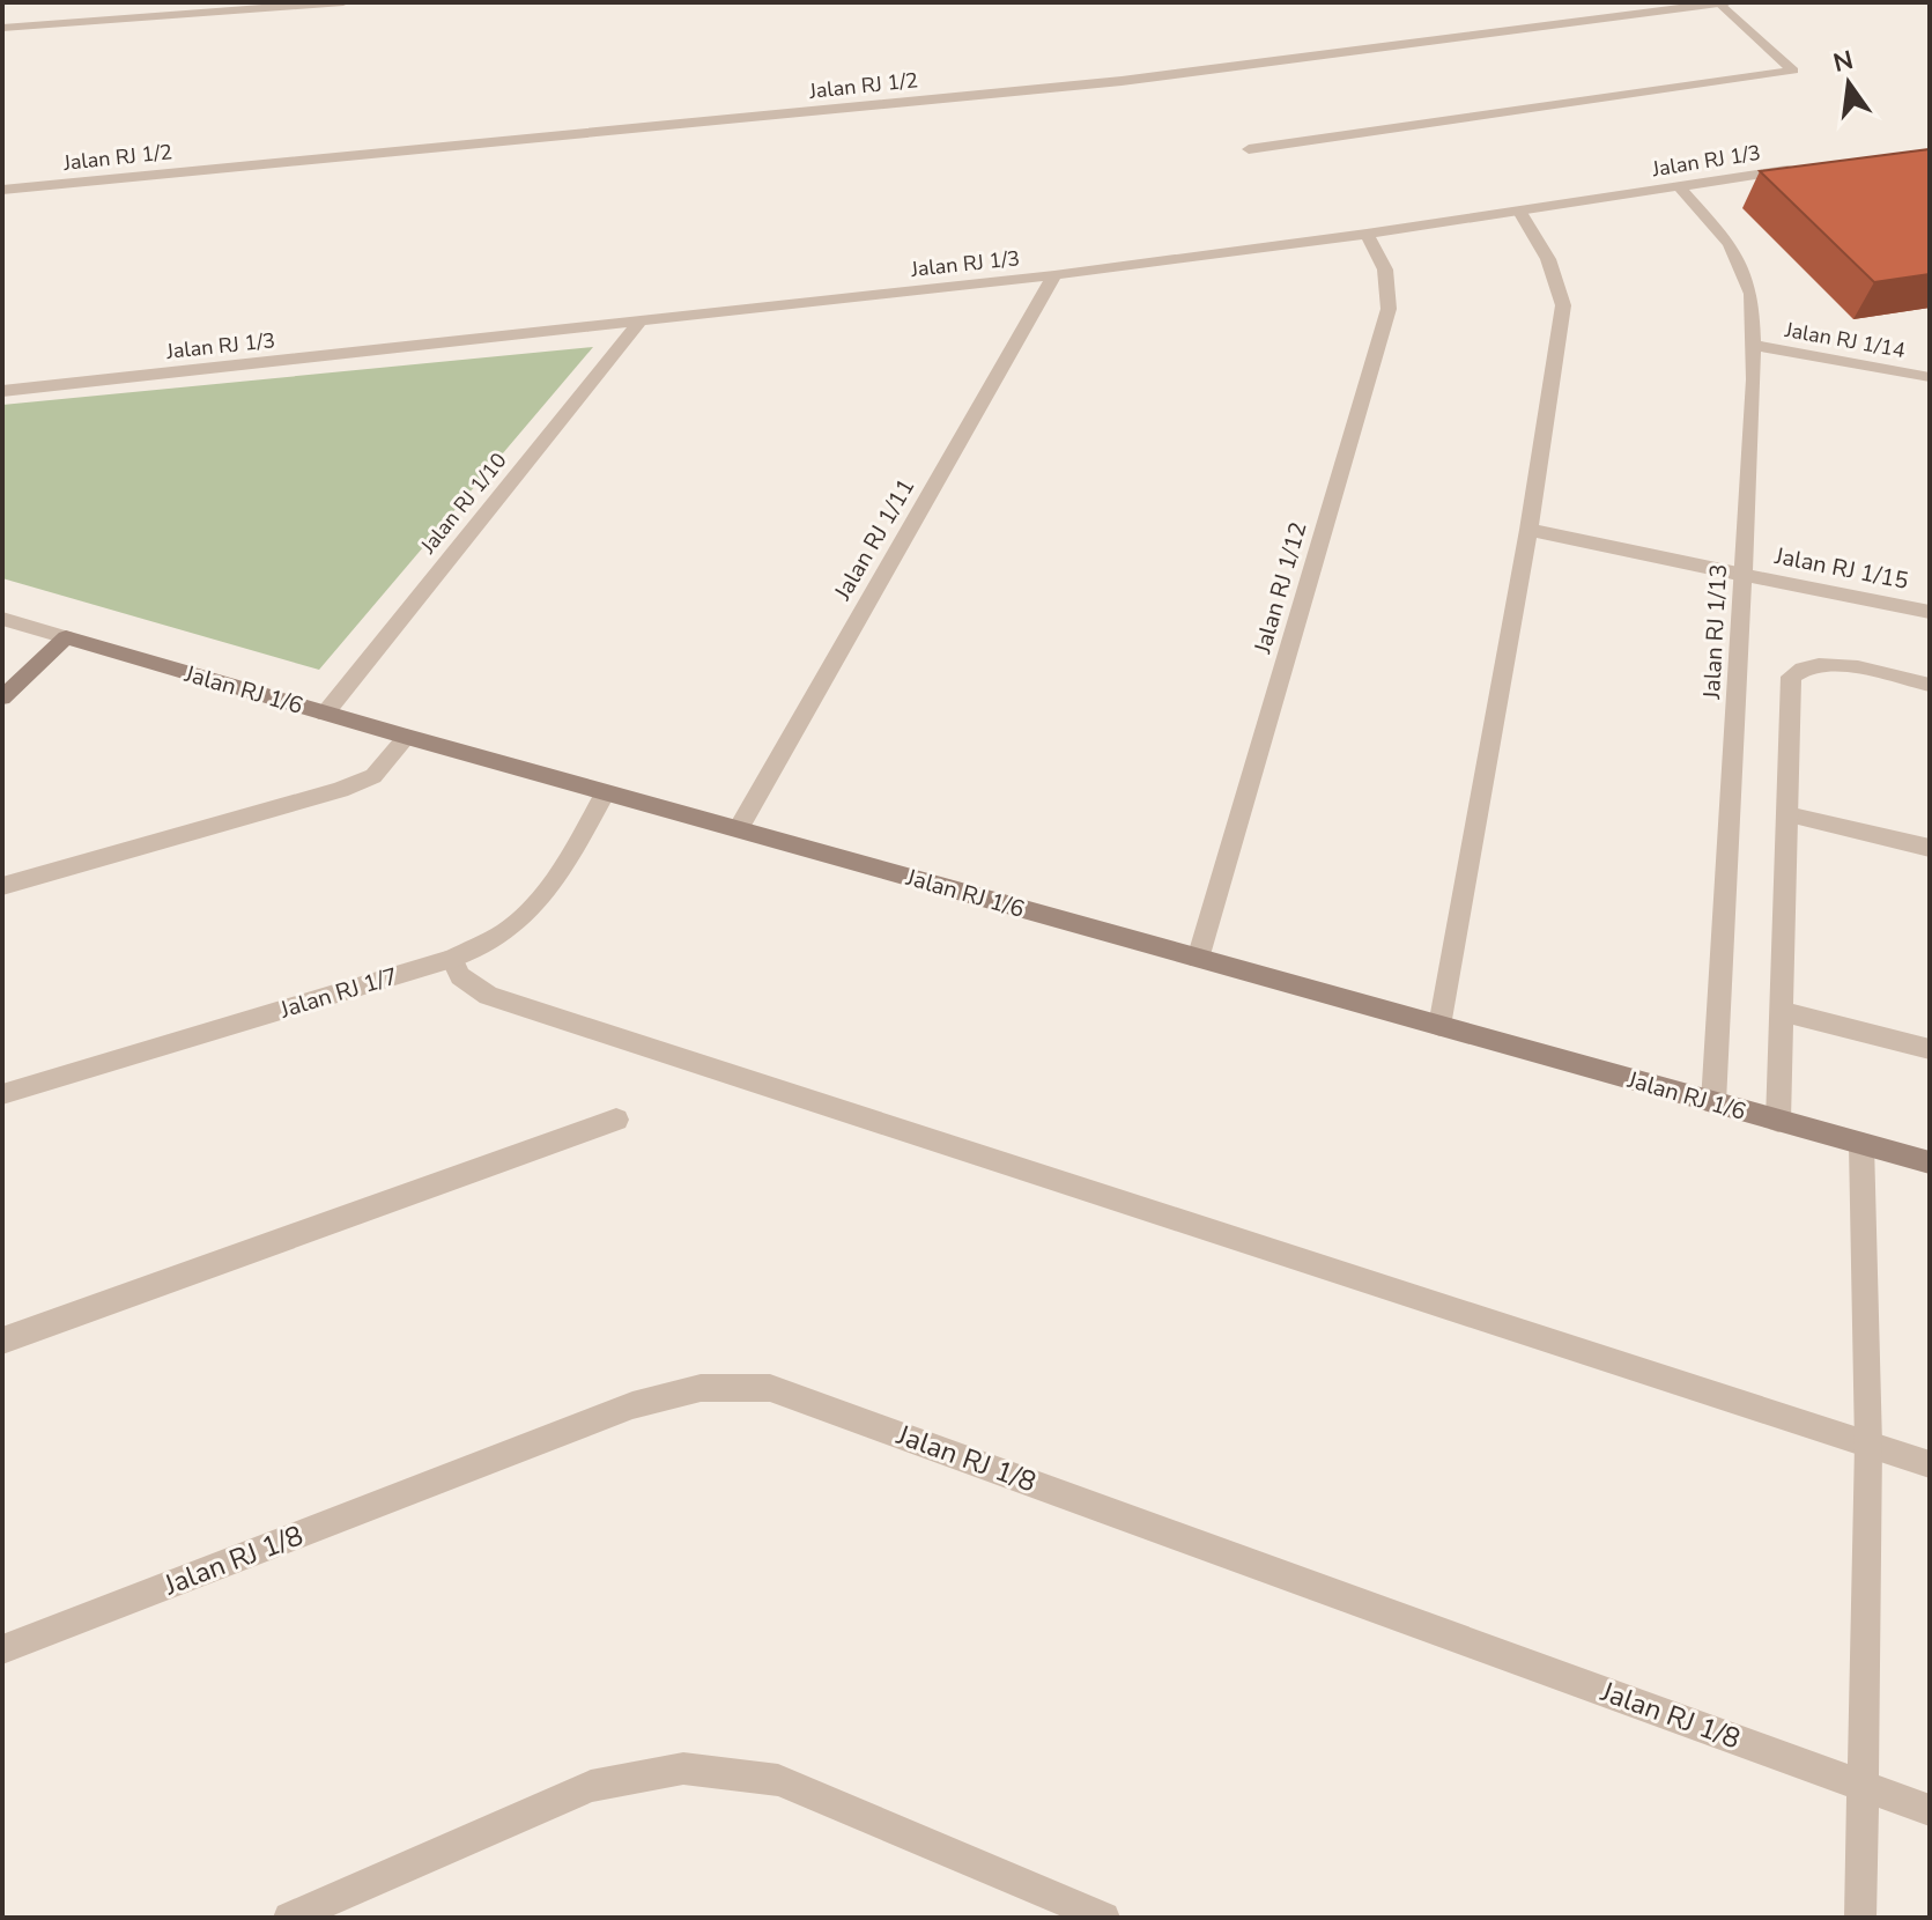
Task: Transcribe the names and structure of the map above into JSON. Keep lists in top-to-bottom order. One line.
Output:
{"streets":{"street":["Jalan RJ 1/2","Jalan RJ 1/3","Jalan RJ 1/14","Jalan RJ 1/10","Jalan RJ 1/11","Jalan RJ 1/15","Jalan RJ 1/12","Jalan RJ 1/13","Jalan RJ 1/6","Jalan RJ 1/7","Jalan RJ 1/8"]},"crossings":[["Jalan RJ 1/3","Jalan RJ 1/10"],["Jalan RJ 1/3","Jalan RJ 1/11"],["Jalan RJ 1/3","Jalan RJ 1/12"],["Jalan RJ 1/3","Jalan RJ 1/13"],["Jalan RJ 1/14","Jalan RJ 1/13"],["Jalan RJ 1/10","Jalan RJ 1/6"],["Jalan RJ 1/11","Jalan RJ 1/6"],["Jalan RJ 1/15","Jalan RJ 1/13"],["Jalan RJ 1/12","Jalan RJ 1/6"],["Jalan RJ 1/13","Jalan RJ 1/6"],["Jalan RJ 1/6","Jalan RJ 1/7"]],"north":"top"}
